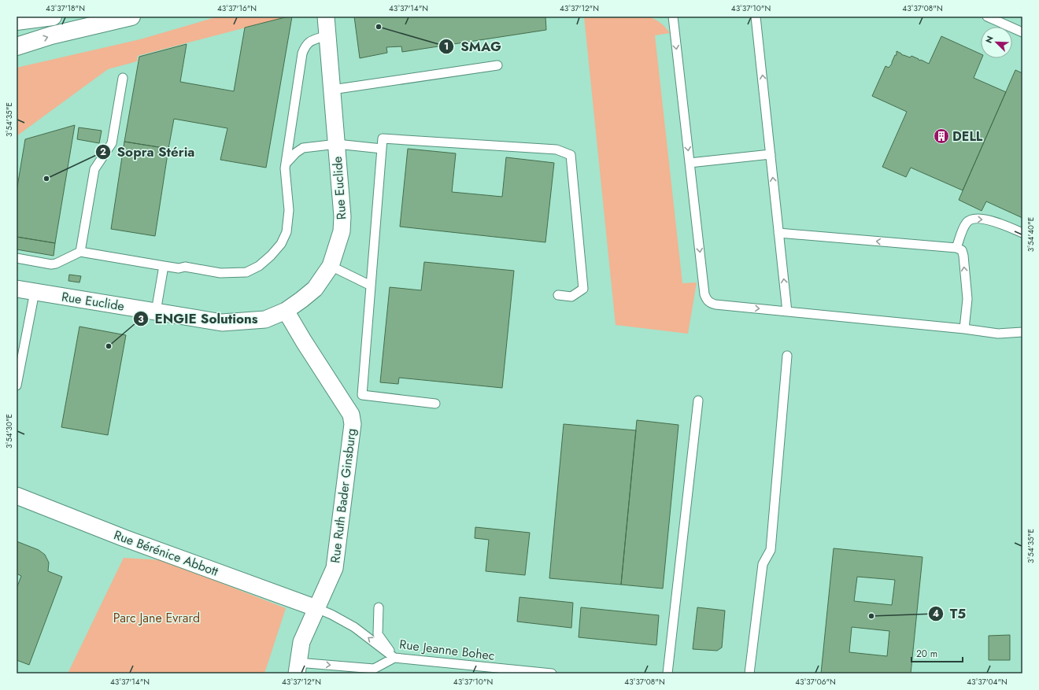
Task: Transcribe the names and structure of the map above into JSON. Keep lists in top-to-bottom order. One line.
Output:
{"streets":{"street":["Rue Euclide","Rue Ruth Bader Ginsburg","Rue Bérénice Abbott"],"lane":["Rue Jeanne Bohec"]},"crossings":[["Rue Euclide","Rue Ruth Bader Ginsburg"],["Rue Ruth Bader Ginsburg","Rue Bérénice Abbott"],["Rue Ruth Bader Ginsburg","Rue Jeanne Bohec"],["Rue Bérénice Abbott","Rue Jeanne Bohec"]],"one_way":["Rue Jeanne Bohec"],"parks":["Parc Jane Evrard"],"places":{"other":["SMAG","Sopra Stéria","ENGIE Solutions","T5"],"building":["DELL"]},"scale_bar":"20 m","north":"top left","coordinates":["43°37'18\"N","43°37'16\"N","43°37'14\"N","43°37'12\"N","43°37'10\"N","43°37'08\"N","3°54'35\"E","3°54'40\"E","3°54'30\"E","43°37'06\"N","43°37'04\"N"]}
